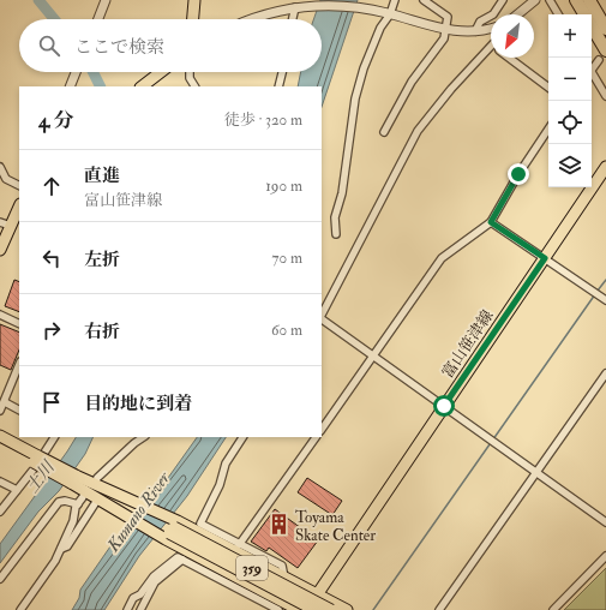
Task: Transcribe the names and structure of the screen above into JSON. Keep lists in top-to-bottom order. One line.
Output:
{"streets":{"main road":["富山笹津線","359"]},"water":["土川","Kumano River"],"places":{"building":["Toyama Skate Center"]},"north":"bottom left","page":{"map_buttons":["+","−"],"search":"ここで検索","heading":["4 分","徒歩 · 320 m"],"list":[["直進","富山笹津線","190 m"],["左折","70 m"],["右折","60 m"],"目的地に到着"]}}
